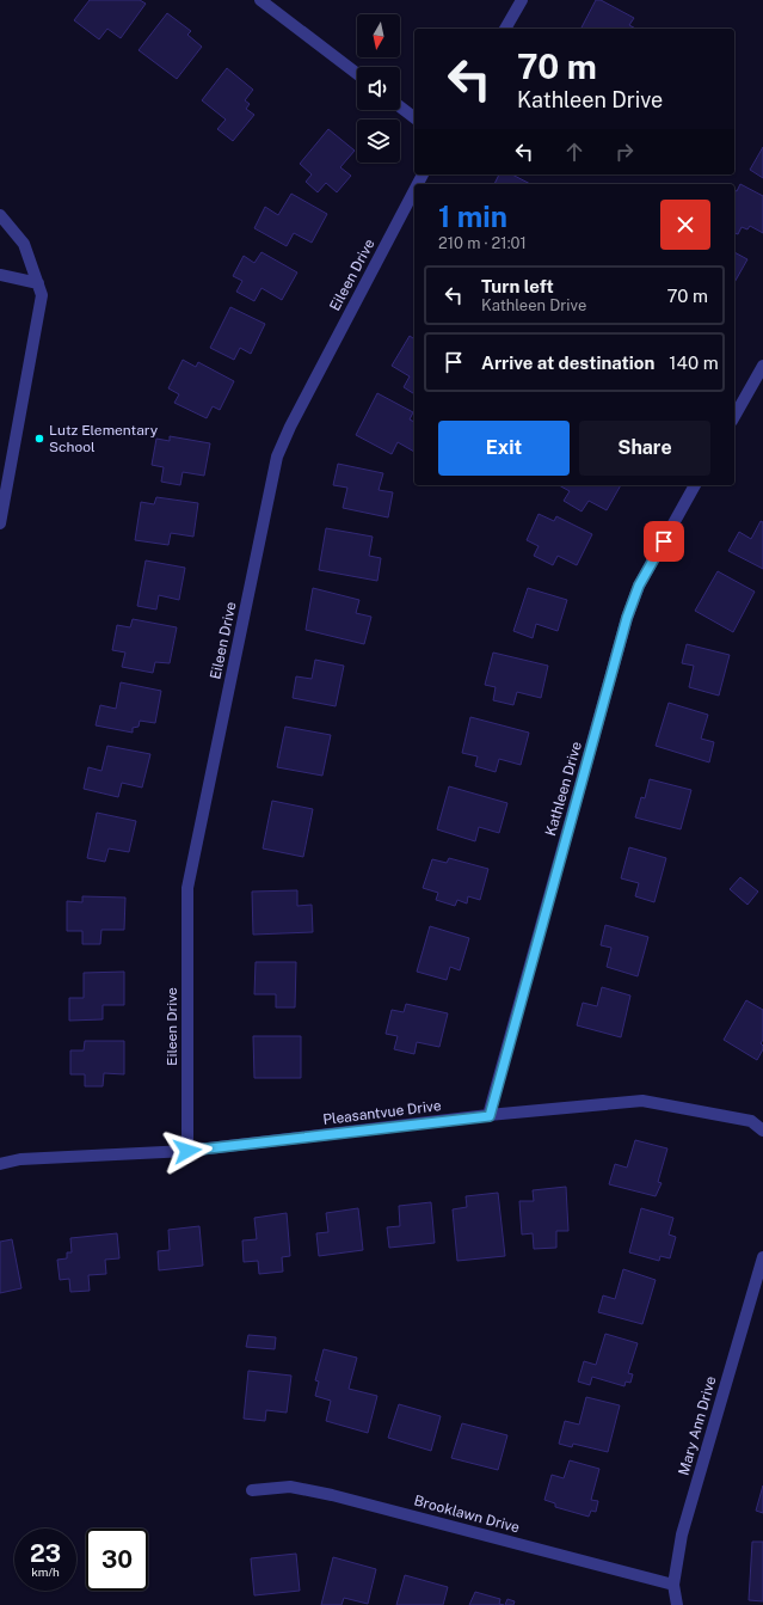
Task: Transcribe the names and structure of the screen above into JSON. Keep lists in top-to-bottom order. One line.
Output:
{"streets":{"street":["Eileen Drive","Kathleen Drive","Pleasantvue Drive","Mary Ann Drive","Brooklawn Drive"]},"crossings":[["Eileen Drive","Pleasantvue Drive"],["Kathleen Drive","Pleasantvue Drive"],["Mary Ann Drive","Brooklawn Drive"]],"places":["Lutz Elementary School"],"north":"bottom","page":{"turn":["70 m","Kathleen Drive"],"heading":["1 min","210 m · 21:01"],"list":[{"name":"Turn left","note":"Kathleen Drive","value":"70 m"},{"name":"Arrive at destination","value":"140 m"}],"buttons":["Exit","Share"],"speed":"23 km/h","limit":"30"}}
